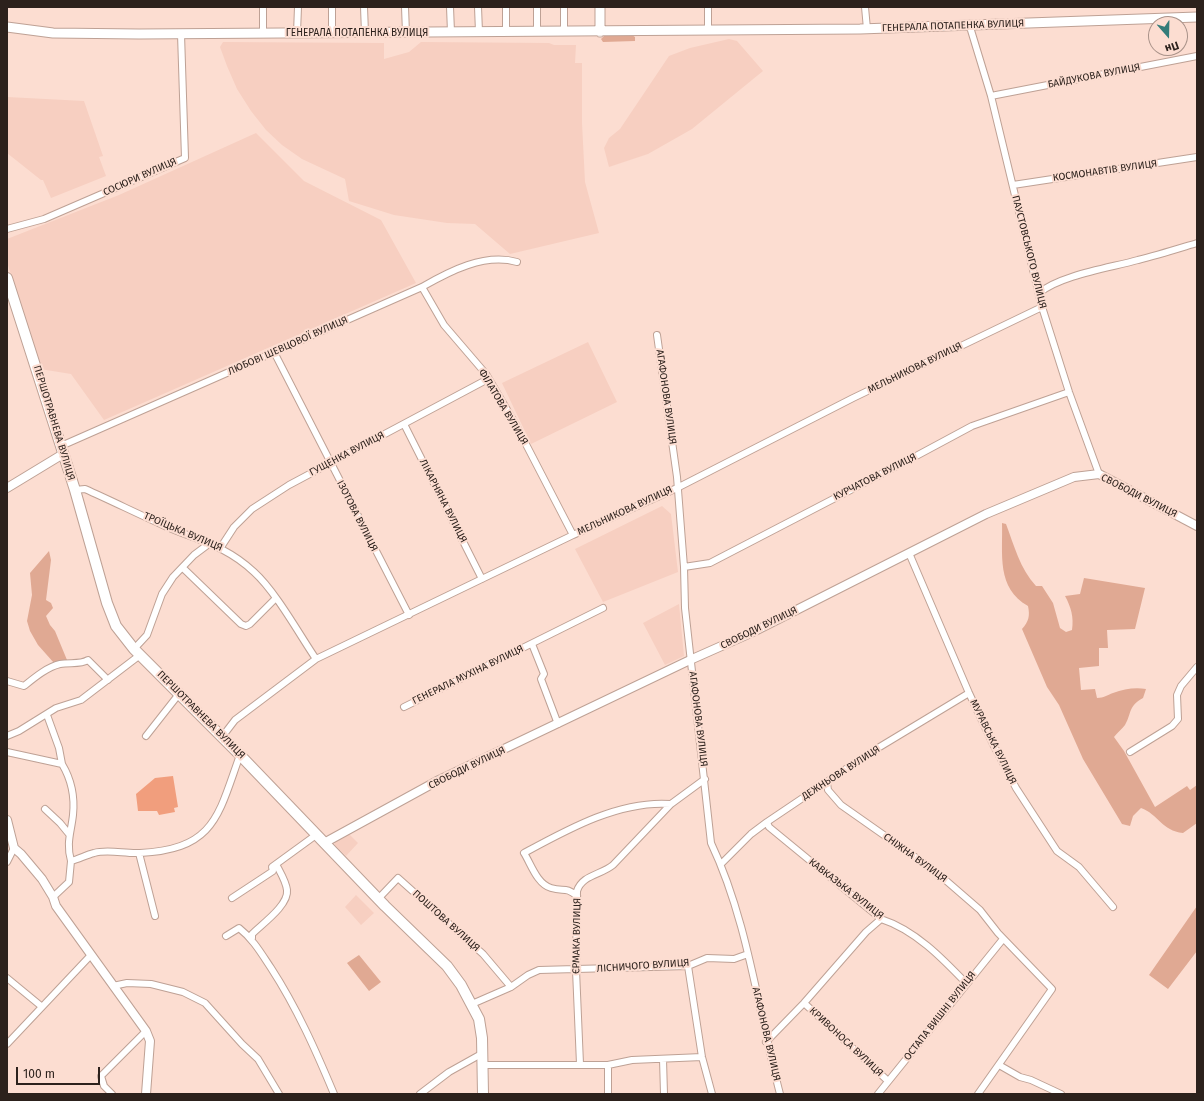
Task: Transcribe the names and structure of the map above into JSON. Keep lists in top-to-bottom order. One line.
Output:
{"streets":{"main road":["ГЕНЕРАЛА ПОТАПЕНКА ВУЛИЦЯ","ПЕРШОТРАВНЕВА ВУЛИЦЯ"],"street":["БАЙДУКОВА ВУЛИЦЯ","КОСМОНАВТІВ ВУЛИЦЯ","СОСЮРИ ВУЛИЦЯ","ПАУСТОВСЬКОГО ВУЛИЦЯ","ЛЮБОВІ ШЕВЦОВОЇ ВУЛИЦЯ","МЕЛЬНИКОВА ВУЛИЦЯ","АГАФОНОВА ВУЛИЦЯ","ФІЛАТОВА ВУЛИЦЯ","ГУЩЕНКА ВУЛИЦЯ","КУРЧАТОВА ВУЛИЦЯ","СВОБОДИ ВУЛИЦЯ","ЛІКАРНЯНА ВУЛИЦЯ","ІЗОТОВА ВУЛИЦЯ","ТРОЇЦЬКА ВУЛИЦЯ","ГЕНЕРАЛА МУХІНА ВУЛИЦЯ","МУРАВСЬКА ВУЛИЦЯ","ДЕЖНЬОВА ВУЛИЦЯ","СНІЖНА ВУЛИЦЯ","КАВКАЗЬКА ВУЛИЦЯ","ПОШТОВА ВУЛИЦЯ","ЄРМАКА ВУЛИЦЯ","ЛІСНИЧОГО ВУЛИЦЯ","ОСТАПА ВИШНІ ВУЛИЦЯ","КРИВОНОСА ВУЛИЦЯ"]},"crossings":[["ГЕНЕРАЛА ПОТАПЕНКА ВУЛИЦЯ","СОСЮРИ ВУЛИЦЯ"],["ГЕНЕРАЛА ПОТАПЕНКА ВУЛИЦЯ","ПАУСТОВСЬКОГО ВУЛИЦЯ"],["БАЙДУКОВА ВУЛИЦЯ","ПАУСТОВСЬКОГО ВУЛИЦЯ"],["КОСМОНАВТІВ ВУЛИЦЯ","ПАУСТОВСЬКОГО ВУЛИЦЯ"],["ПАУСТОВСЬКОГО ВУЛИЦЯ","МЕЛЬНИКОВА ВУЛИЦЯ"],["ПАУСТОВСЬКОГО ВУЛИЦЯ","КУРЧАТОВА ВУЛИЦЯ"],["ПАУСТОВСЬКОГО ВУЛИЦЯ","СВОБОДИ ВУЛИЦЯ"],["ЛЮБОВІ ШЕВЦОВОЇ ВУЛИЦЯ","ФІЛАТОВА ВУЛИЦЯ"],["ЛЮБОВІ ШЕВЦОВОЇ ВУЛИЦЯ","ПЕРШОТРАВНЕВА ВУЛИЦЯ"],["ЛЮБОВІ ШЕВЦОВОЇ ВУЛИЦЯ","ІЗОТОВА ВУЛИЦЯ"],["МЕЛЬНИКОВА ВУЛИЦЯ","АГАФОНОВА ВУЛИЦЯ"],["МЕЛЬНИКОВА ВУЛИЦЯ","ФІЛАТОВА ВУЛИЦЯ"],["МЕЛЬНИКОВА ВУЛИЦЯ","ПЕРШОТРАВНЕВА ВУЛИЦЯ"],["МЕЛЬНИКОВА ВУЛИЦЯ","ЛІКАРНЯНА ВУЛИЦЯ"],["МЕЛЬНИКОВА ВУЛИЦЯ","ІЗОТОВА ВУЛИЦЯ"],["МЕЛЬНИКОВА ВУЛИЦЯ","ТРОЇЦЬКА ВУЛИЦЯ"],["АГАФОНОВА ВУЛИЦЯ","КУРЧАТОВА ВУЛИЦЯ"],["АГАФОНОВА ВУЛИЦЯ","СВОБОДИ ВУЛИЦЯ"],["АГАФОНОВА ВУЛИЦЯ","ДЕЖНЬОВА ВУЛИЦЯ"],["АГАФОНОВА ВУЛИЦЯ","ЄРМАКА ВУЛИЦЯ"],["АГАФОНОВА ВУЛИЦЯ","ЛІСНИЧОГО ВУЛИЦЯ"],["АГАФОНОВА ВУЛИЦЯ","КРИВОНОСА ВУЛИЦЯ"],["ФІЛАТОВА ВУЛИЦЯ","ГУЩЕНКА ВУЛИЦЯ"],["ПЕРШОТРАВНЕВА ВУЛИЦЯ","СВОБОДИ ВУЛИЦЯ"],["ПЕРШОТРАВНЕВА ВУЛИЦЯ","ТРОЇЦЬКА ВУЛИЦЯ"],["ПЕРШОТРАВНЕВА ВУЛИЦЯ","ПОШТОВА ВУЛИЦЯ"],["ПЕРШОТРАВНЕВА ВУЛИЦЯ","ЛІСНИЧОГО ВУЛИЦЯ"],["ГУЩЕНКА ВУЛИЦЯ","ЛІКАРНЯНА ВУЛИЦЯ"],["ГУЩЕНКА ВУЛИЦЯ","ІЗОТОВА ВУЛИЦЯ"],["ГУЩЕНКА ВУЛИЦЯ","ТРОЇЦЬКА ВУЛИЦЯ"],["СВОБОДИ ВУЛИЦЯ","ГЕНЕРАЛА МУХІНА ВУЛИЦЯ"],["СВОБОДИ ВУЛИЦЯ","МУРАВСЬКА ВУЛИЦЯ"],["МУРАВСЬКА ВУЛИЦЯ","ДЕЖНЬОВА ВУЛИЦЯ"],["ДЕЖНЬОВА ВУЛИЦЯ","СНІЖНА ВУЛИЦЯ"],["ДЕЖНЬОВА ВУЛИЦЯ","КАВКАЗЬКА ВУЛИЦЯ"],["СНІЖНА ВУЛИЦЯ","ОСТАПА ВИШНІ ВУЛИЦЯ"],["КАВКАЗЬКА ВУЛИЦЯ","ОСТАПА ВИШНІ ВУЛИЦЯ"],["КАВКАЗЬКА ВУЛИЦЯ","КРИВОНОСА ВУЛИЦЯ"],["ПОШТОВА ВУЛИЦЯ","ЛІСНИЧОГО ВУЛИЦЯ"],["ЄРМАКА ВУЛИЦЯ","ЛІСНИЧОГО ВУЛИЦЯ"],["ОСТАПА ВИШНІ ВУЛИЦЯ","КРИВОНОСА ВУЛИЦЯ"]],"scale_bar":"100 m","north":"bottom"}
